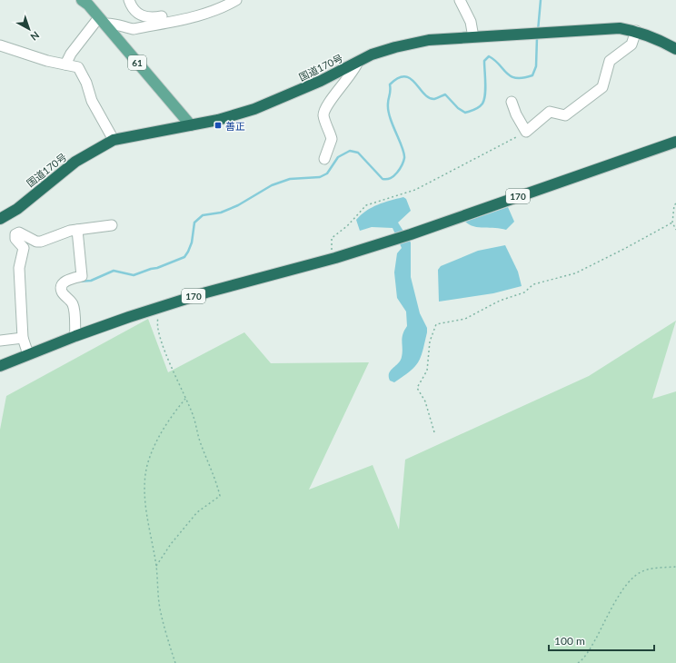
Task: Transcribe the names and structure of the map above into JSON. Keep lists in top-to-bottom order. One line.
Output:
{"streets":{"highway":["国道170号","170"],"main road":["61"]},"crossings":[["61","国道170号"]],"places":{"transit":["善正"]},"scale_bar":"100 m","north":"bottom right"}
